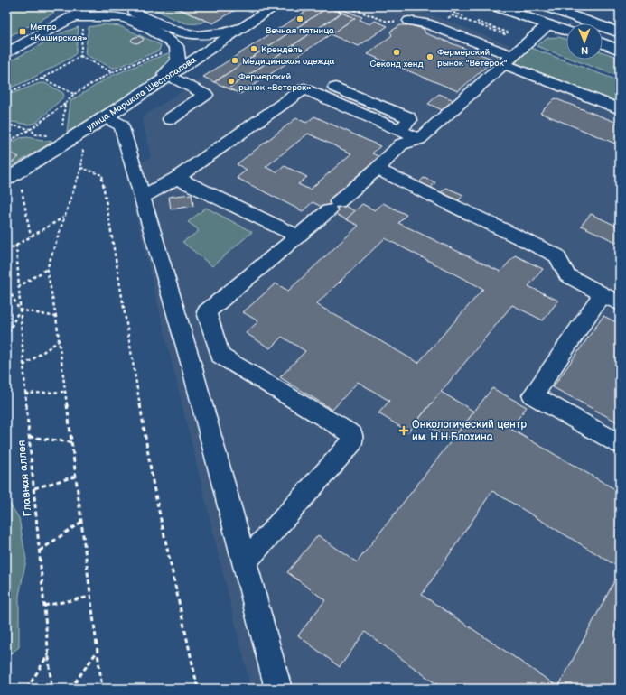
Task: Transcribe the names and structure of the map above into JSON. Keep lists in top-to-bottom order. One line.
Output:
{"streets":{"main road":["улица Маршала Шестопалова"],"path":["Главная аллея"]},"places":{"other":["Вечная пятница","Крендель","Секонд хенд","Фермерский рынок \"Ветерок\"","Медицинская одежда","Фермерский рынок «Ветерок»"],"transit":["Метро «Каширская»"],"health":["Онкологический центр им. Н.Н.Блохина"]},"north":"bottom"}
